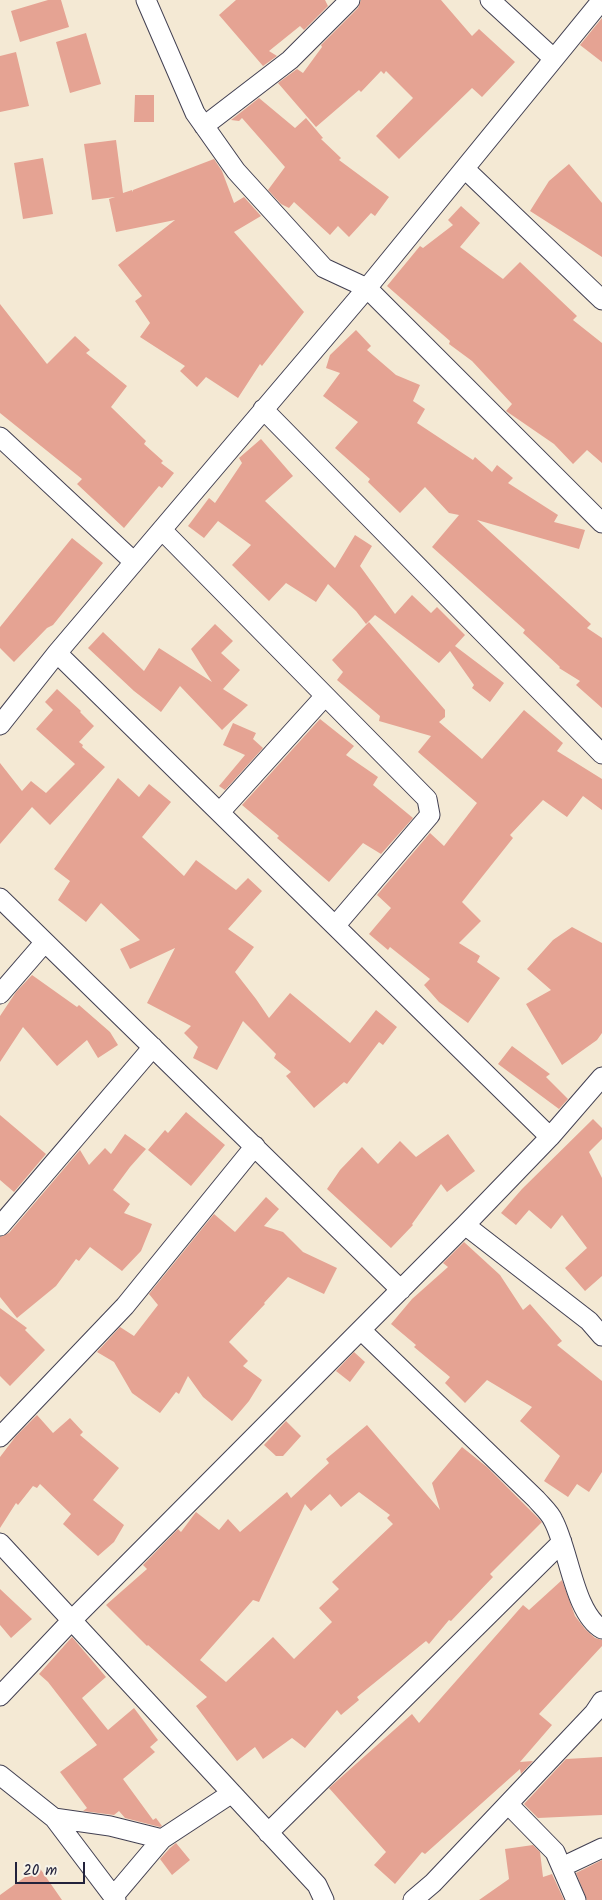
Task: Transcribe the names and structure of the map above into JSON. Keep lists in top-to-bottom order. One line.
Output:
{"scale_bar":"20 m"}
